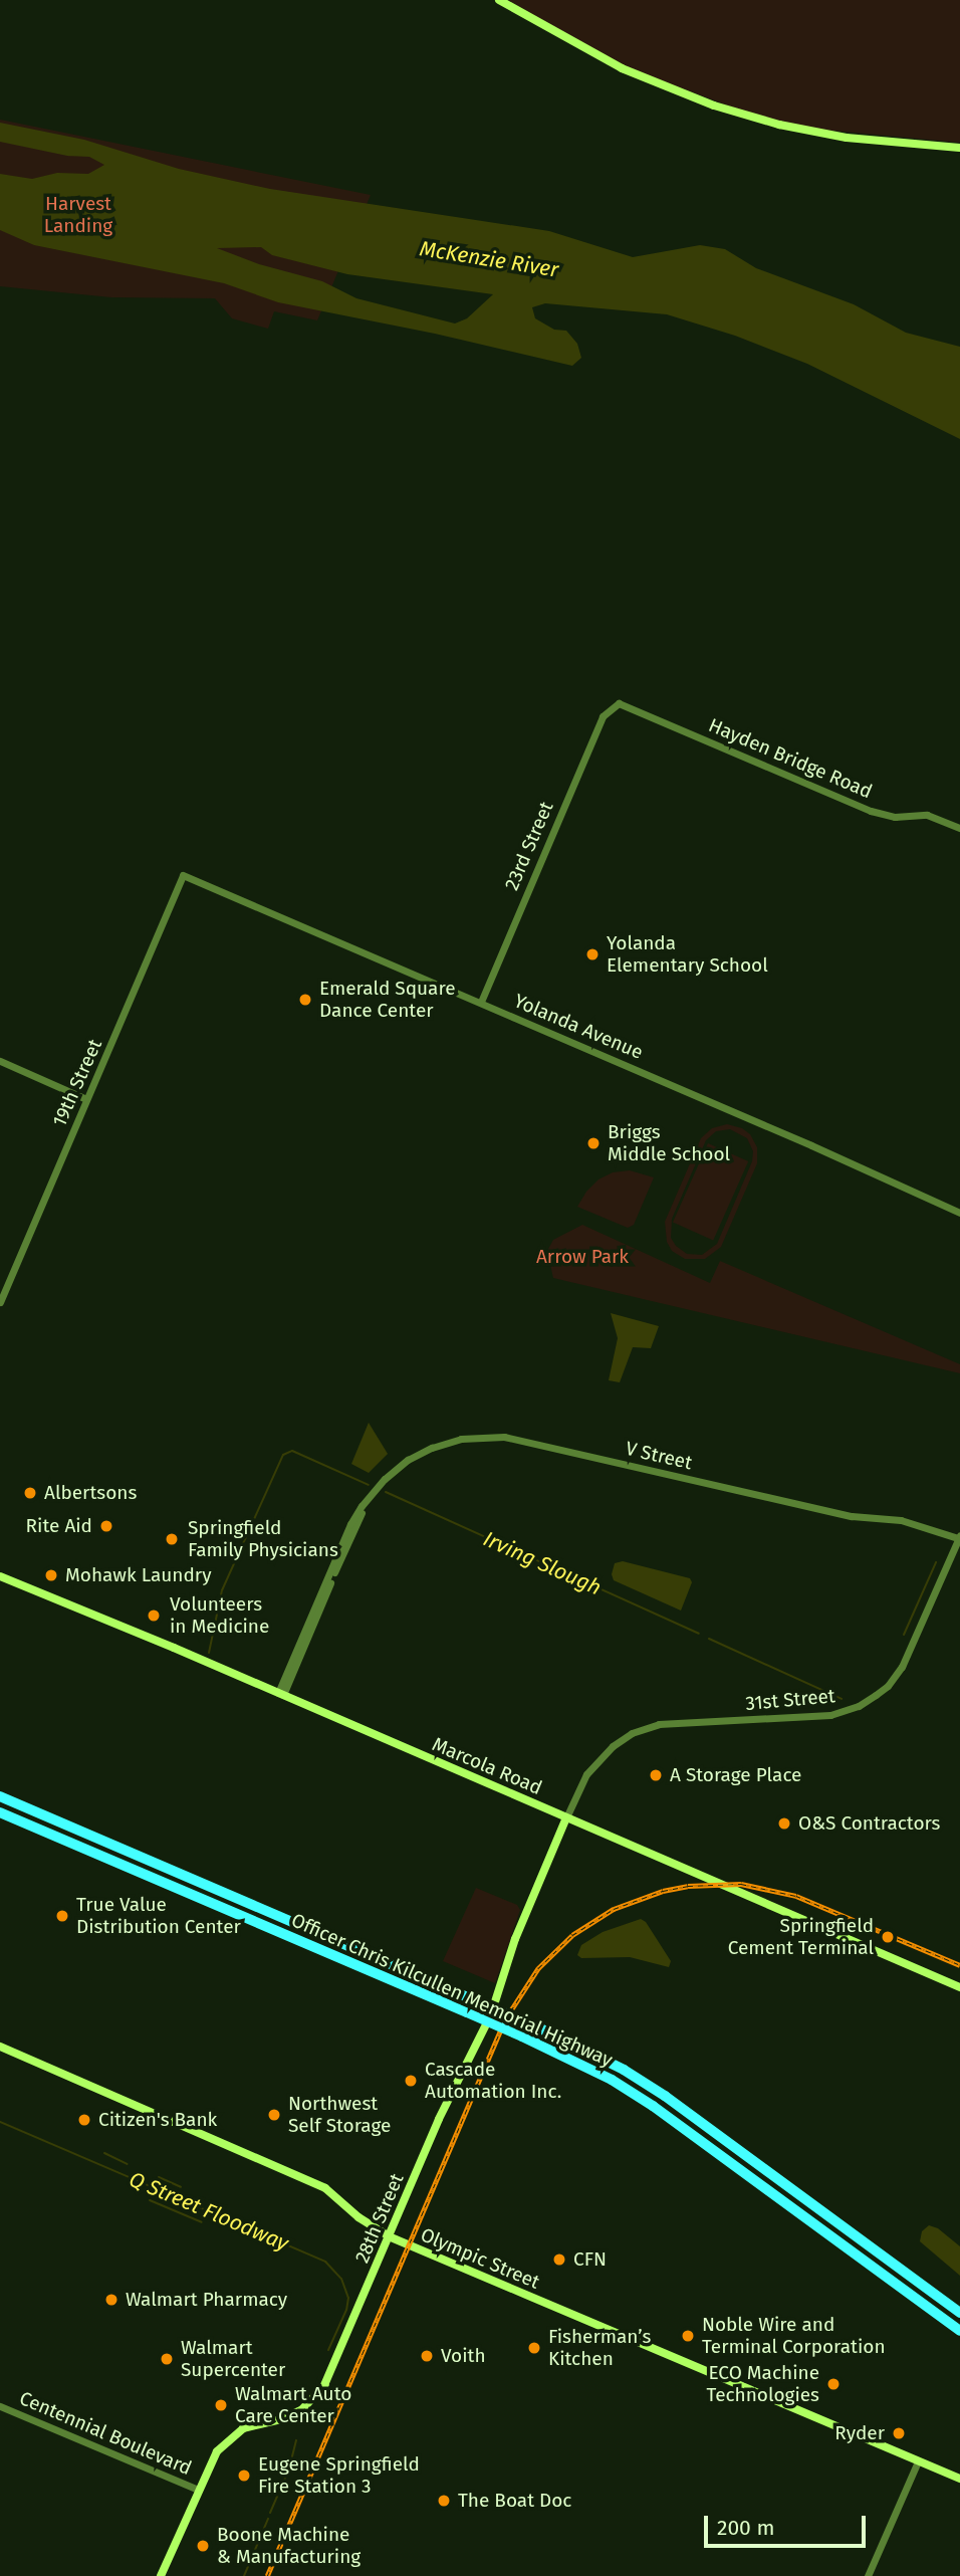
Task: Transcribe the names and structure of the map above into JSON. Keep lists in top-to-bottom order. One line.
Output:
{"streets":{"highway":["Officer Chris Kilcullen Memorial Highway"],"main road":["Marcola Road","28th Street","Olympic Street"],"street":["Hayden Bridge Road","23rd Street","Yolanda Avenue","19th Street","V Street","31st Street","Centennial Boulevard"]},"crossings":[["Hayden Bridge Road","23rd Street"],["23rd Street","Yolanda Avenue"],["Yolanda Avenue","19th Street"],["V Street","31st Street"],["V Street","Marcola Road"],["31st Street","Marcola Road"],["31st Street","28th Street"],["Marcola Road","28th Street"],["28th Street","Olympic Street"],["28th Street","Centennial Boulevard"]],"water":["McKenzie River","Irving Slough","Q Street Floodway"],"parks":["Harvest Landing","Arrow Park"],"places":["Yolanda Elementary School","Emerald Square Dance Center","Briggs Middle School","Albertsons","Rite Aid","Springfield Family Physicians","Mohawk Laundry","Volunteers in Medicine","A Storage Place","O&S Contractors","True Value Distribution Center","Springfield Cement Terminal","Cascade Automation Inc.","Northwest Self Storage","Citizen's Bank","CFN","Walmart Pharmacy","Noble Wire and Terminal Corporation","Fisherman’s Kitchen","Voith","Walmart Supercenter","ECO Machine Technologies","Walmart Auto Care Center","Ryder","Eugene Springfield Fire Station 3","The Boat Doc","Boone Machine & Manufacturing"],"scale_bar":"200 m"}
